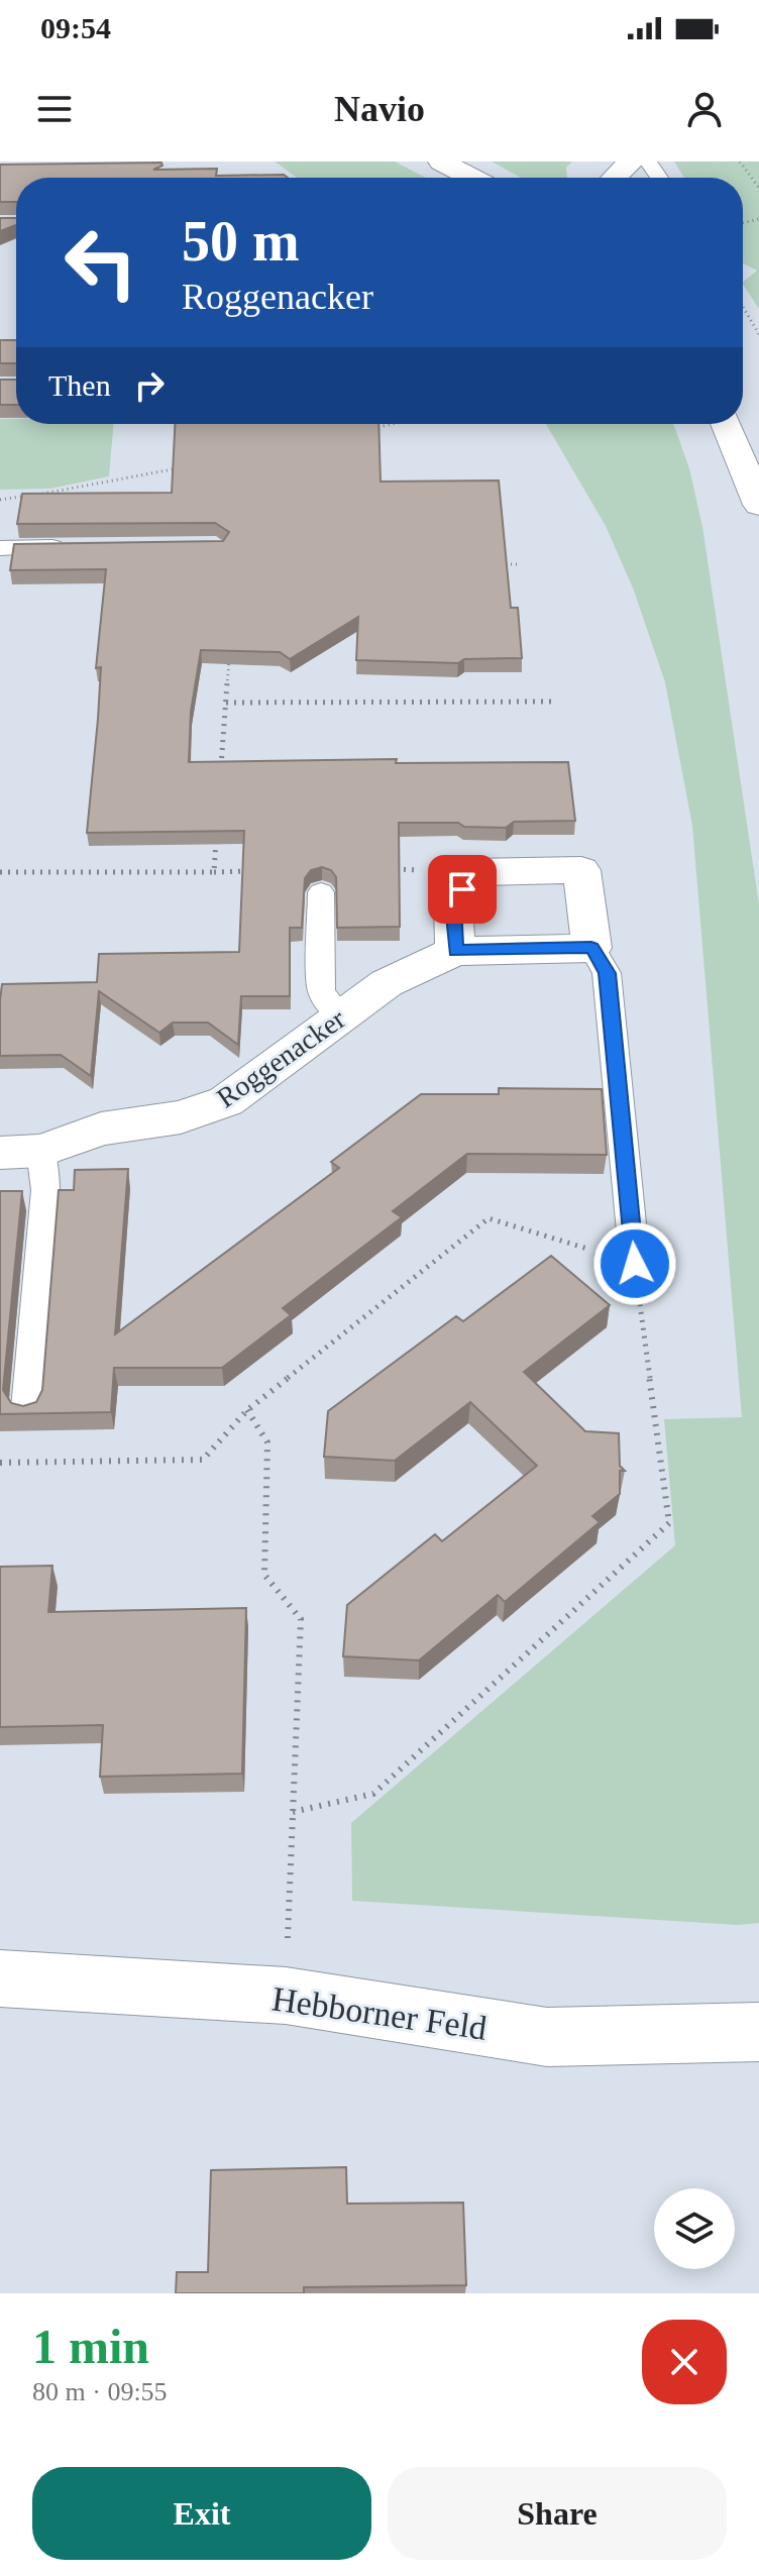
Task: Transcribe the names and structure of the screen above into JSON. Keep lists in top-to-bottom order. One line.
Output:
{"streets":{"street":["Roggenacker","Hebborner Feld"]},"page":{"status":"09:54","header":"Navio","turn":["50 m","Roggenacker"],"then":"Then","heading":["1 min","80 m · 09:55"],"buttons":["Exit","Share"]}}
